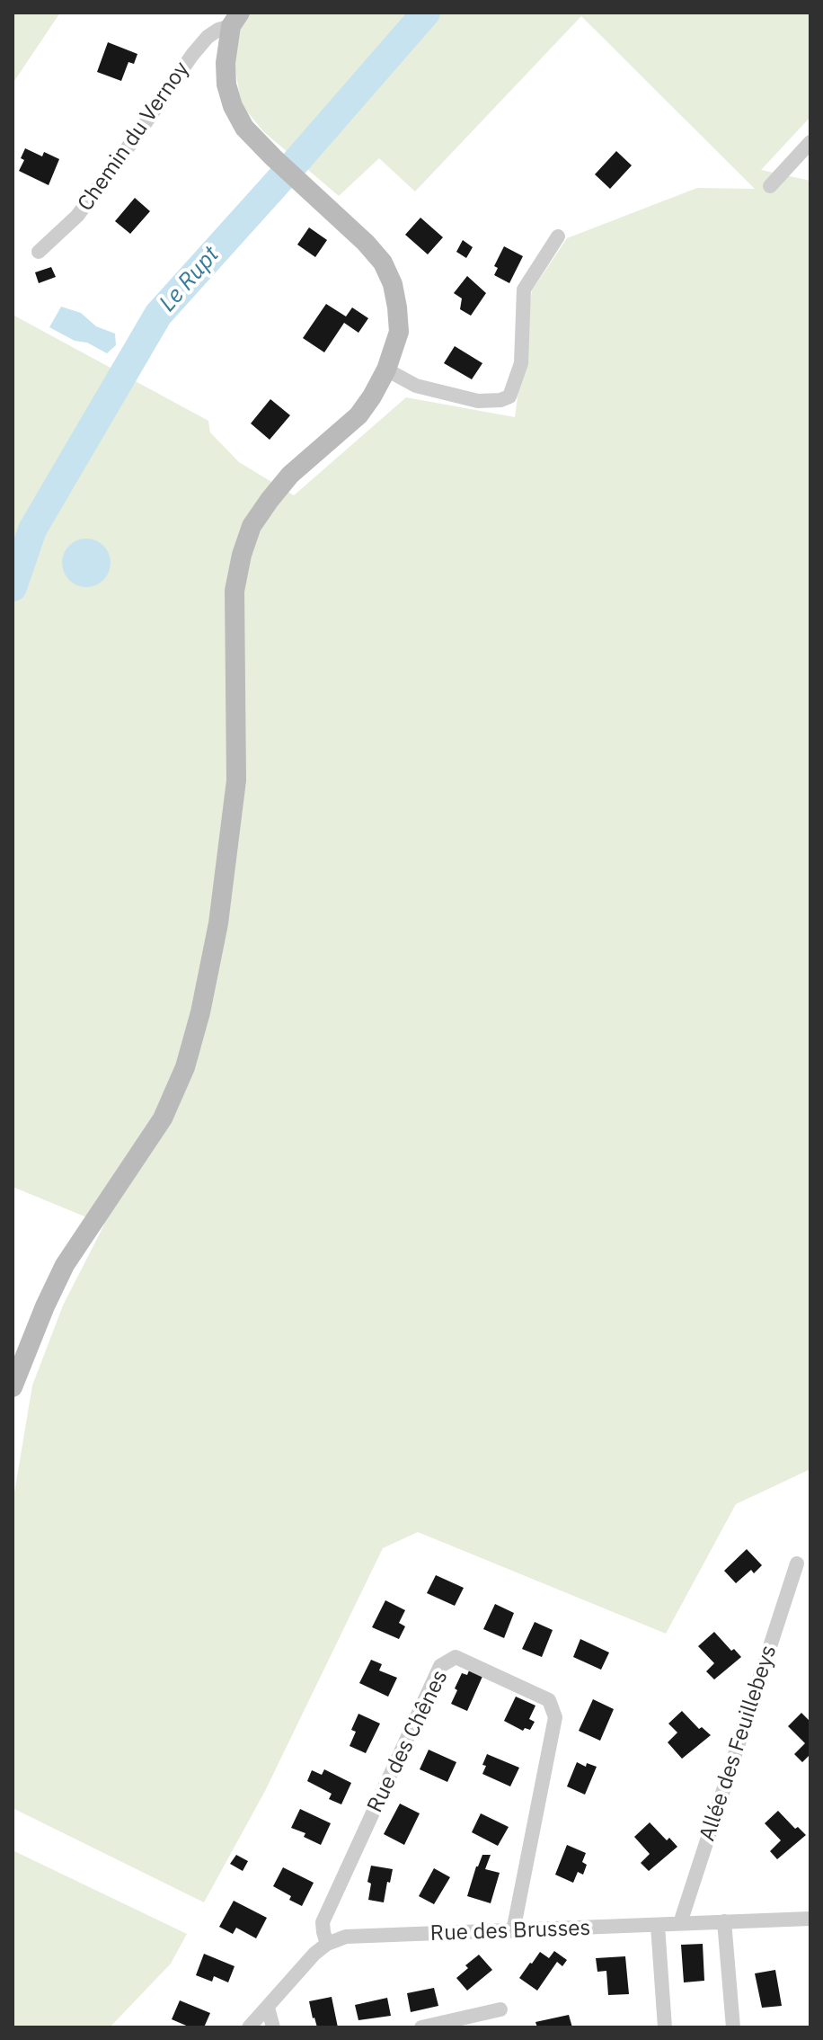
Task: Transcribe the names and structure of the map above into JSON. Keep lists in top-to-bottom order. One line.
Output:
{"streets":{"street":["Chemin du Vernoy","Rue des Chênes","Allée des Feuillebeys","Rue des Brusses"]},"crossings":[["Rue des Chênes","Rue des Brusses"],["Allée des Feuillebeys","Rue des Brusses"]],"water":["Le Rupt"]}
